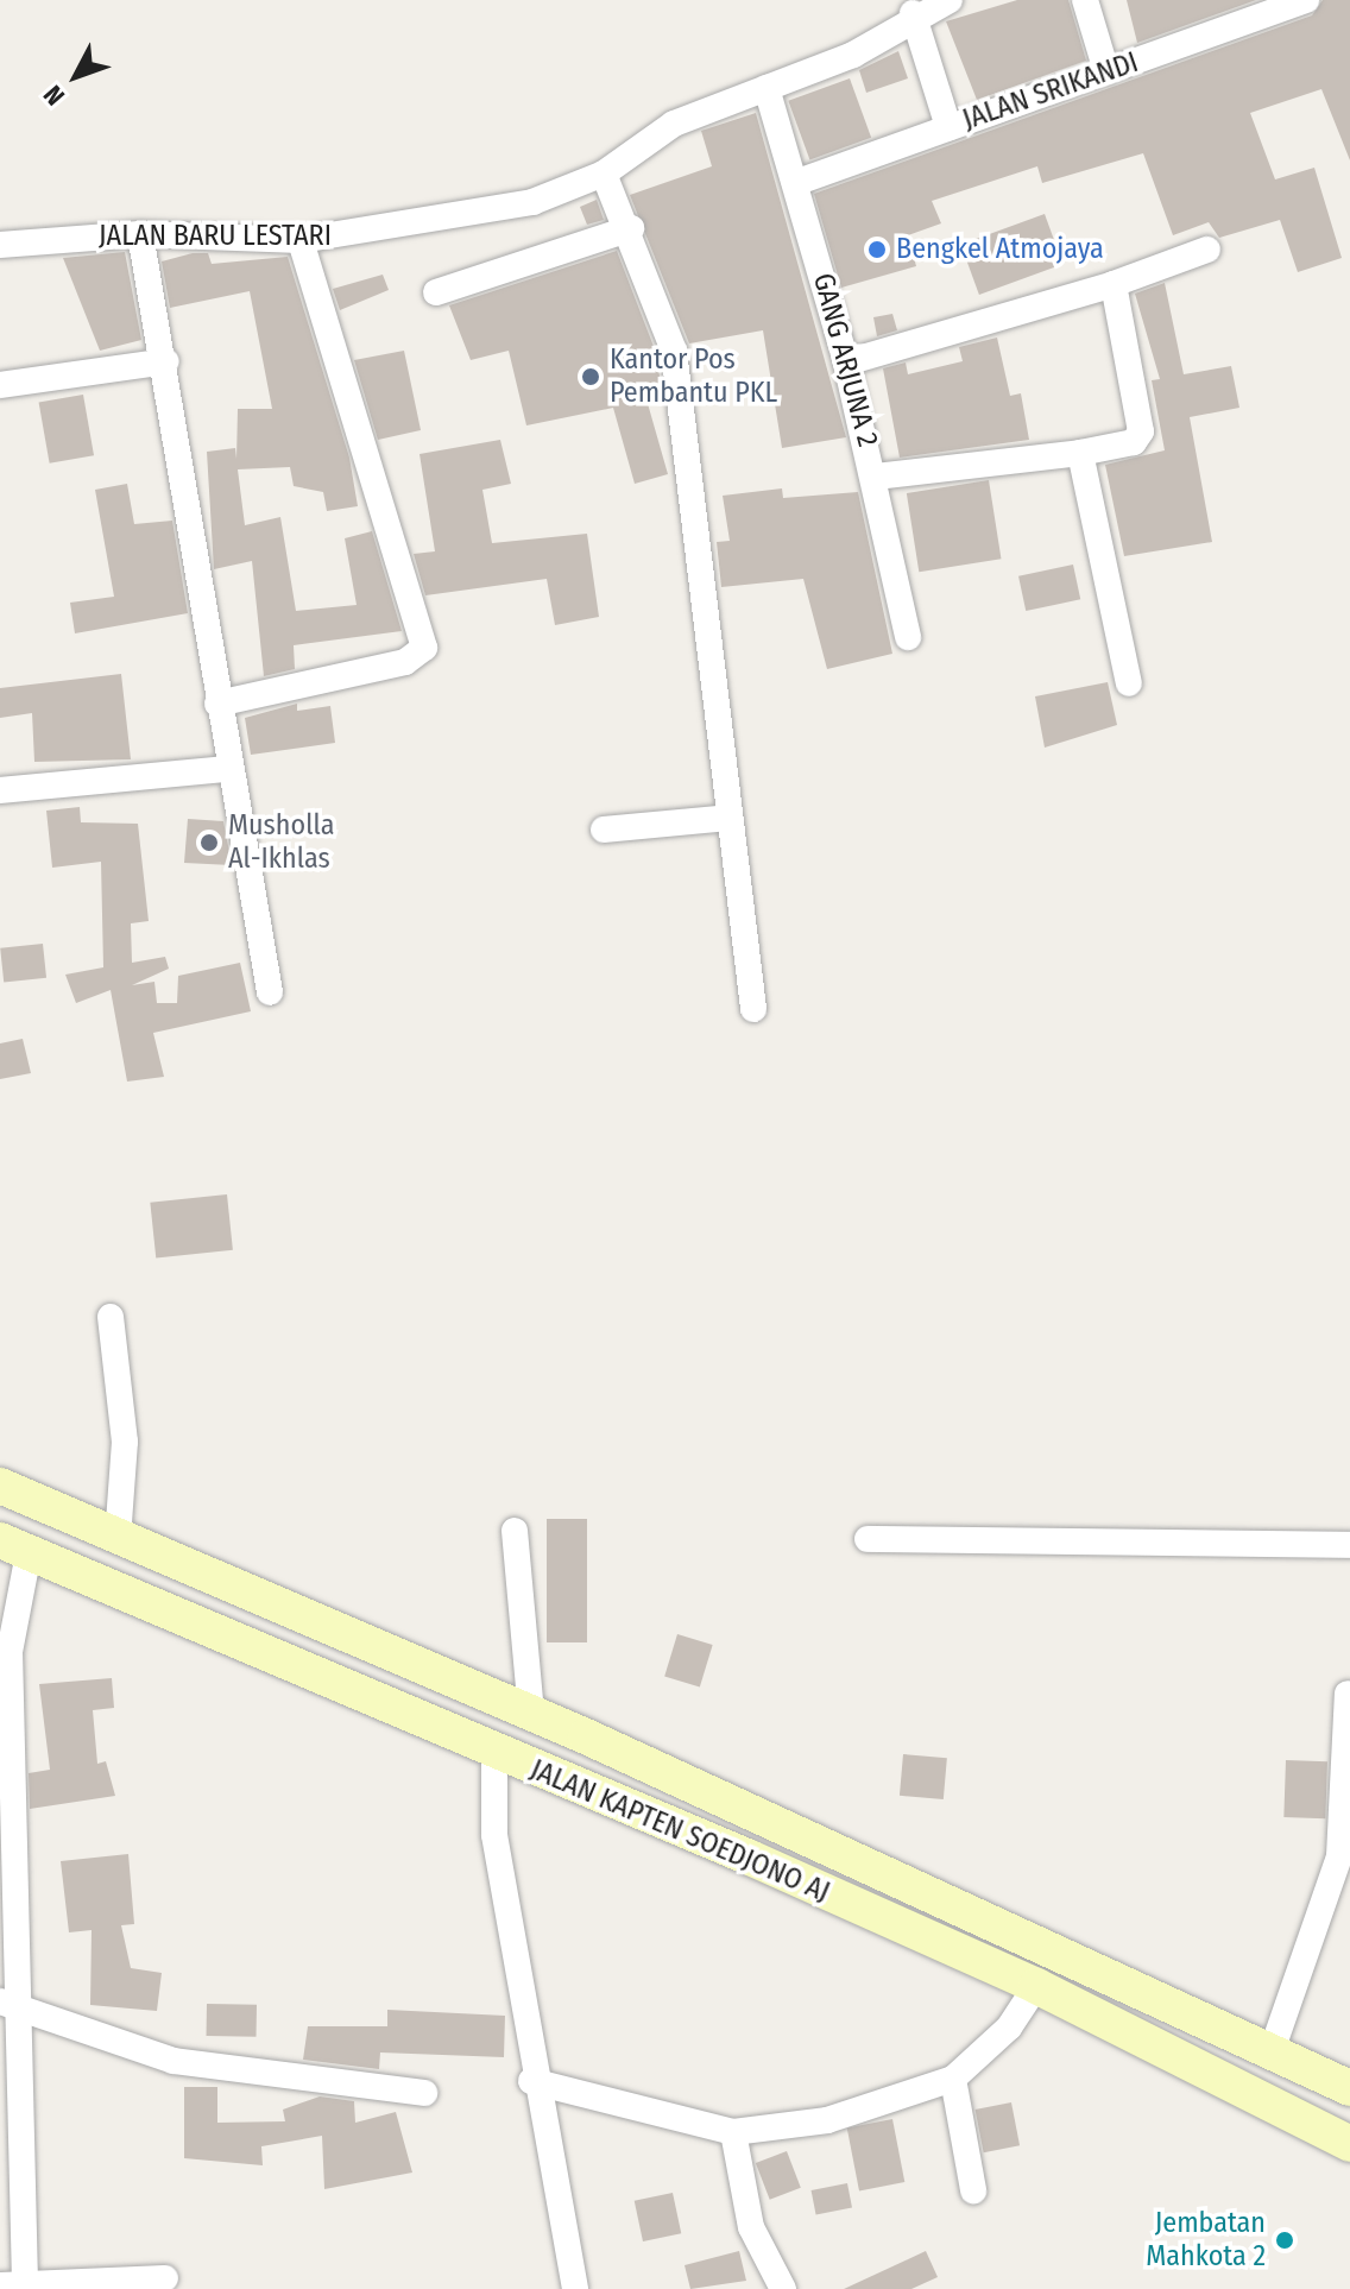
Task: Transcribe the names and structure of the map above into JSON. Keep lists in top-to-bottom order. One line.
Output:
{"streets":{"main road":["JALAN KAPTEN SOEDJONO AJ"],"street":["JALAN SRIKANDI","JALAN BARU LESTARI","GANG ARJUNA 2"]},"crossings":[["JALAN SRIKANDI","GANG ARJUNA 2"],["JALAN BARU LESTARI","GANG ARJUNA 2"]],"places":["Bengkel Atmojaya","Kantor Pos Pembantu PKL","Musholla Al-Ikhlas","Jembatan Mahkota 2"],"north":"bottom left"}
